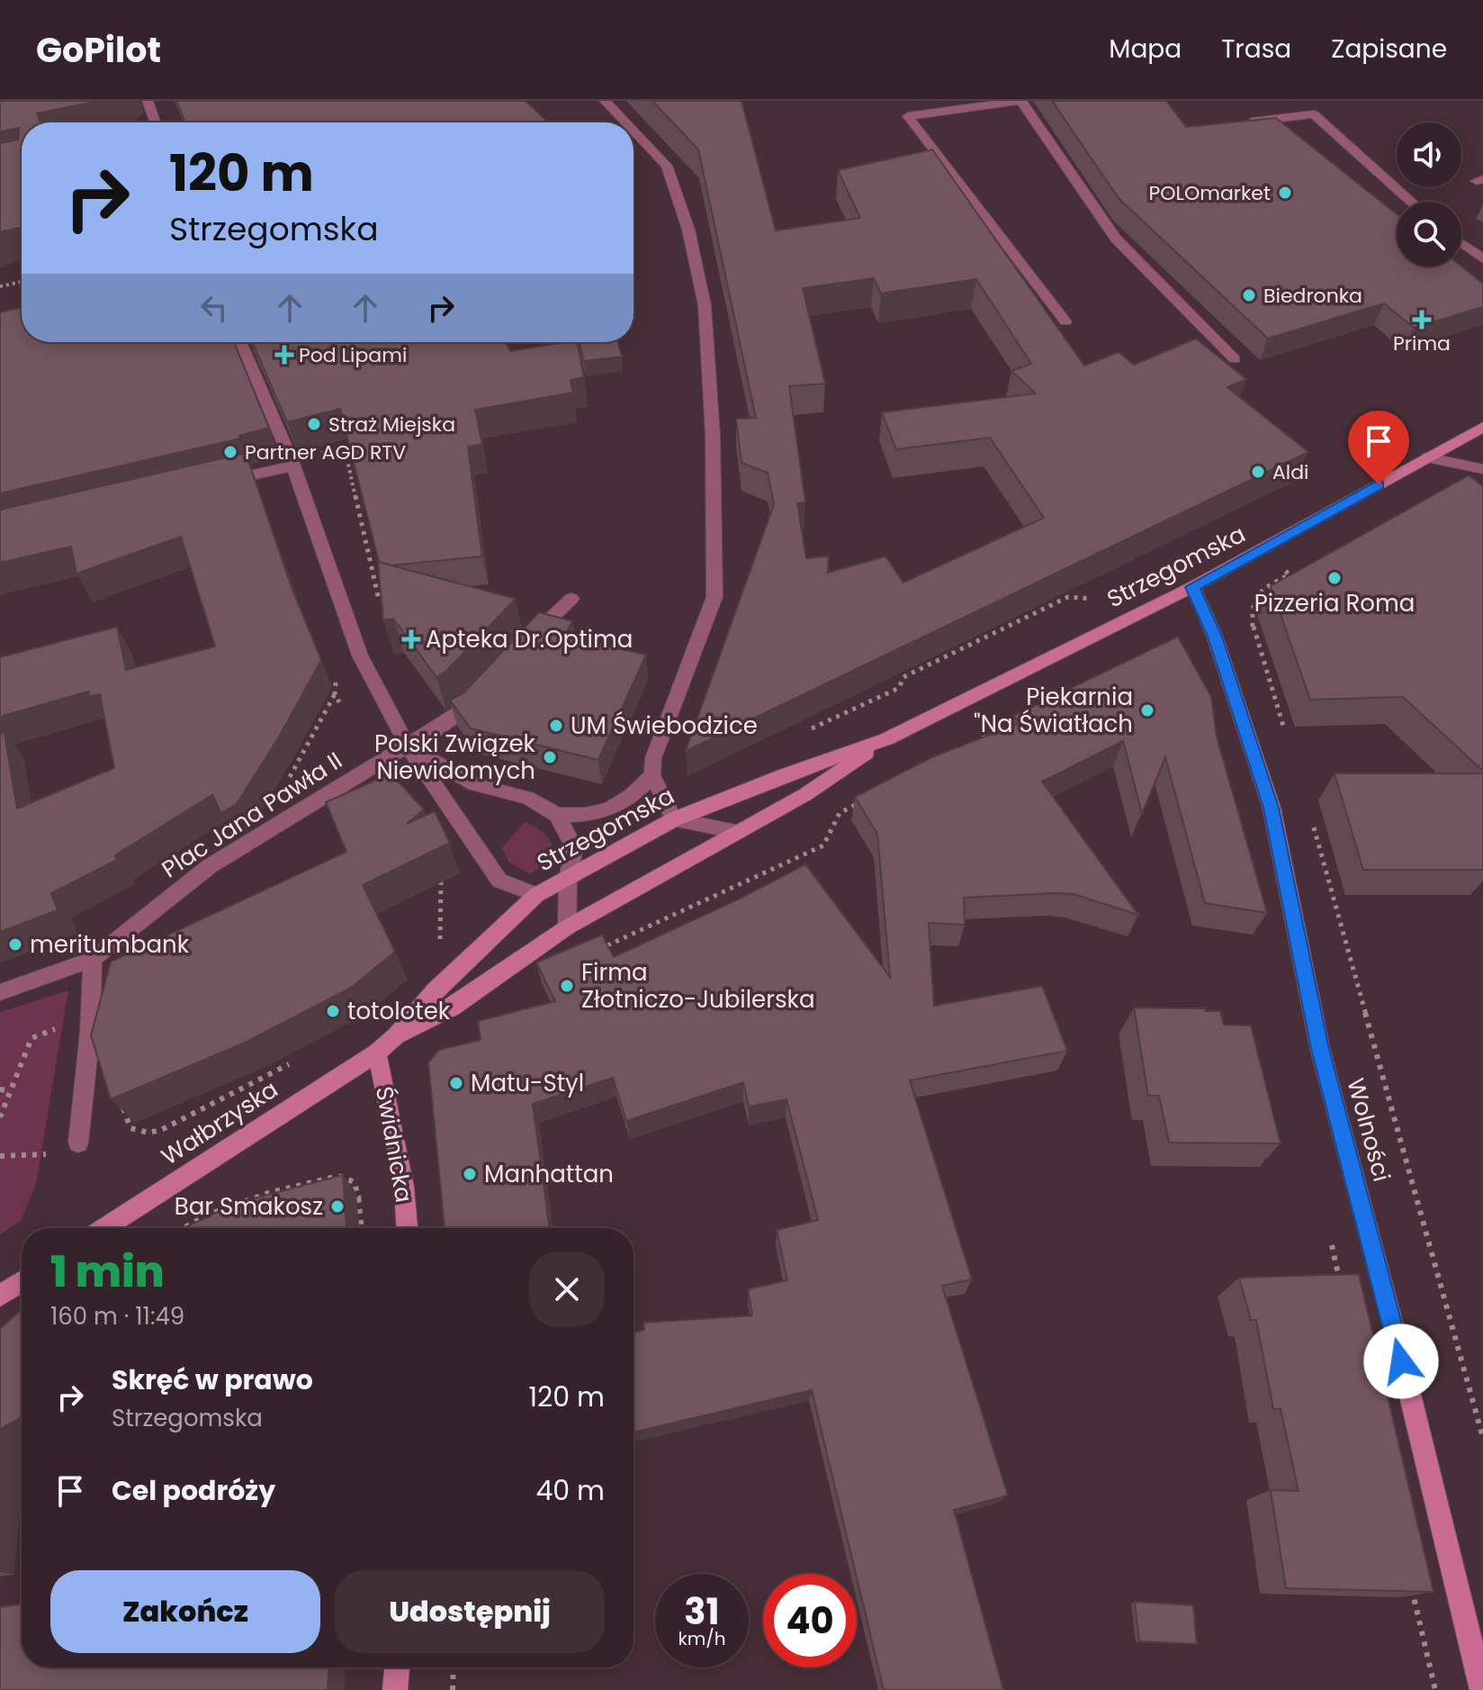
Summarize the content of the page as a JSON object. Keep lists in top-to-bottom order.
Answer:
{
  "streets": {
    "main road": [
      "Strzegomska",
      "Wałbrzyska",
      "Wolności",
      "Świdnicka"
    ],
    "street": ["Plac Jana Pawła II"]
  },
  "crossings": [
    ["Strzegomska", "Wałbrzyska"],
    ["Strzegomska", "Wolności"],
    ["Strzegomska", "Świdnicka"],
    ["Wałbrzyska", "Świdnicka"]
  ],
  "places": {
    "other": [
      "POLOmarket",
      "Biedronka",
      "Straż Miejska",
      "Partner AGD RTV",
      "Aldi",
      "Pizzeria Roma",
      "Piekarnia \"Na Światłach",
      "UM Świebodzice",
      "Polski Związek Niewidomych",
      "meritumbank",
      "Firma Złotniczo-Jubilerska",
      "totolotek",
      "Matu-Styl",
      "Manhattan",
      "Bar Smakosz"
    ],
    "health": ["Prima", "Pod Lipami", "Apteka Dr.Optima"]
  },
  "page": {
    "header": "GoPilot",
    "nav": ["Mapa", "Trasa", "Zapisane"],
    "turn": ["120 m", "Strzegomska"],
    "heading": ["1 min", "160 m · 11:49"],
    "list": [
      {
        "name": "Skręć w prawo",
        "note": "Strzegomska",
        "value": "120 m"
      },
      {
        "name": "Cel podróży",
        "value": "40 m"
      }
    ],
    "buttons": ["Zakończ", "Udostępnij"],
    "speed": "31 km/h",
    "limit": "40"
  }
}
